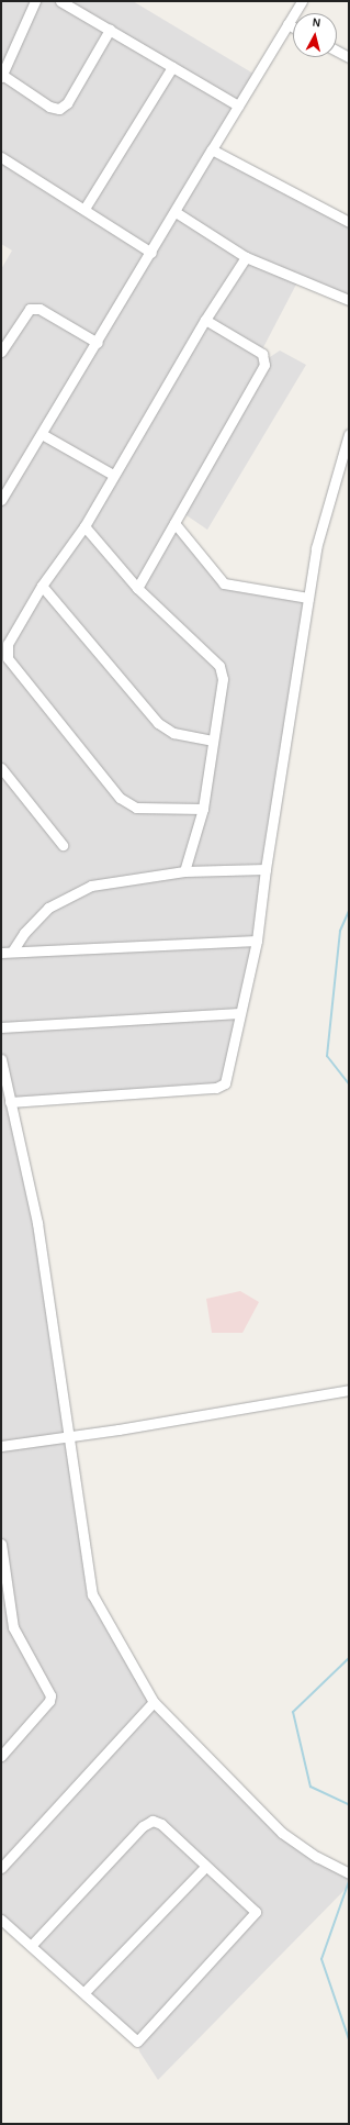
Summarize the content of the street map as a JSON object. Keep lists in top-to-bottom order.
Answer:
{
  "north": "top"
}
